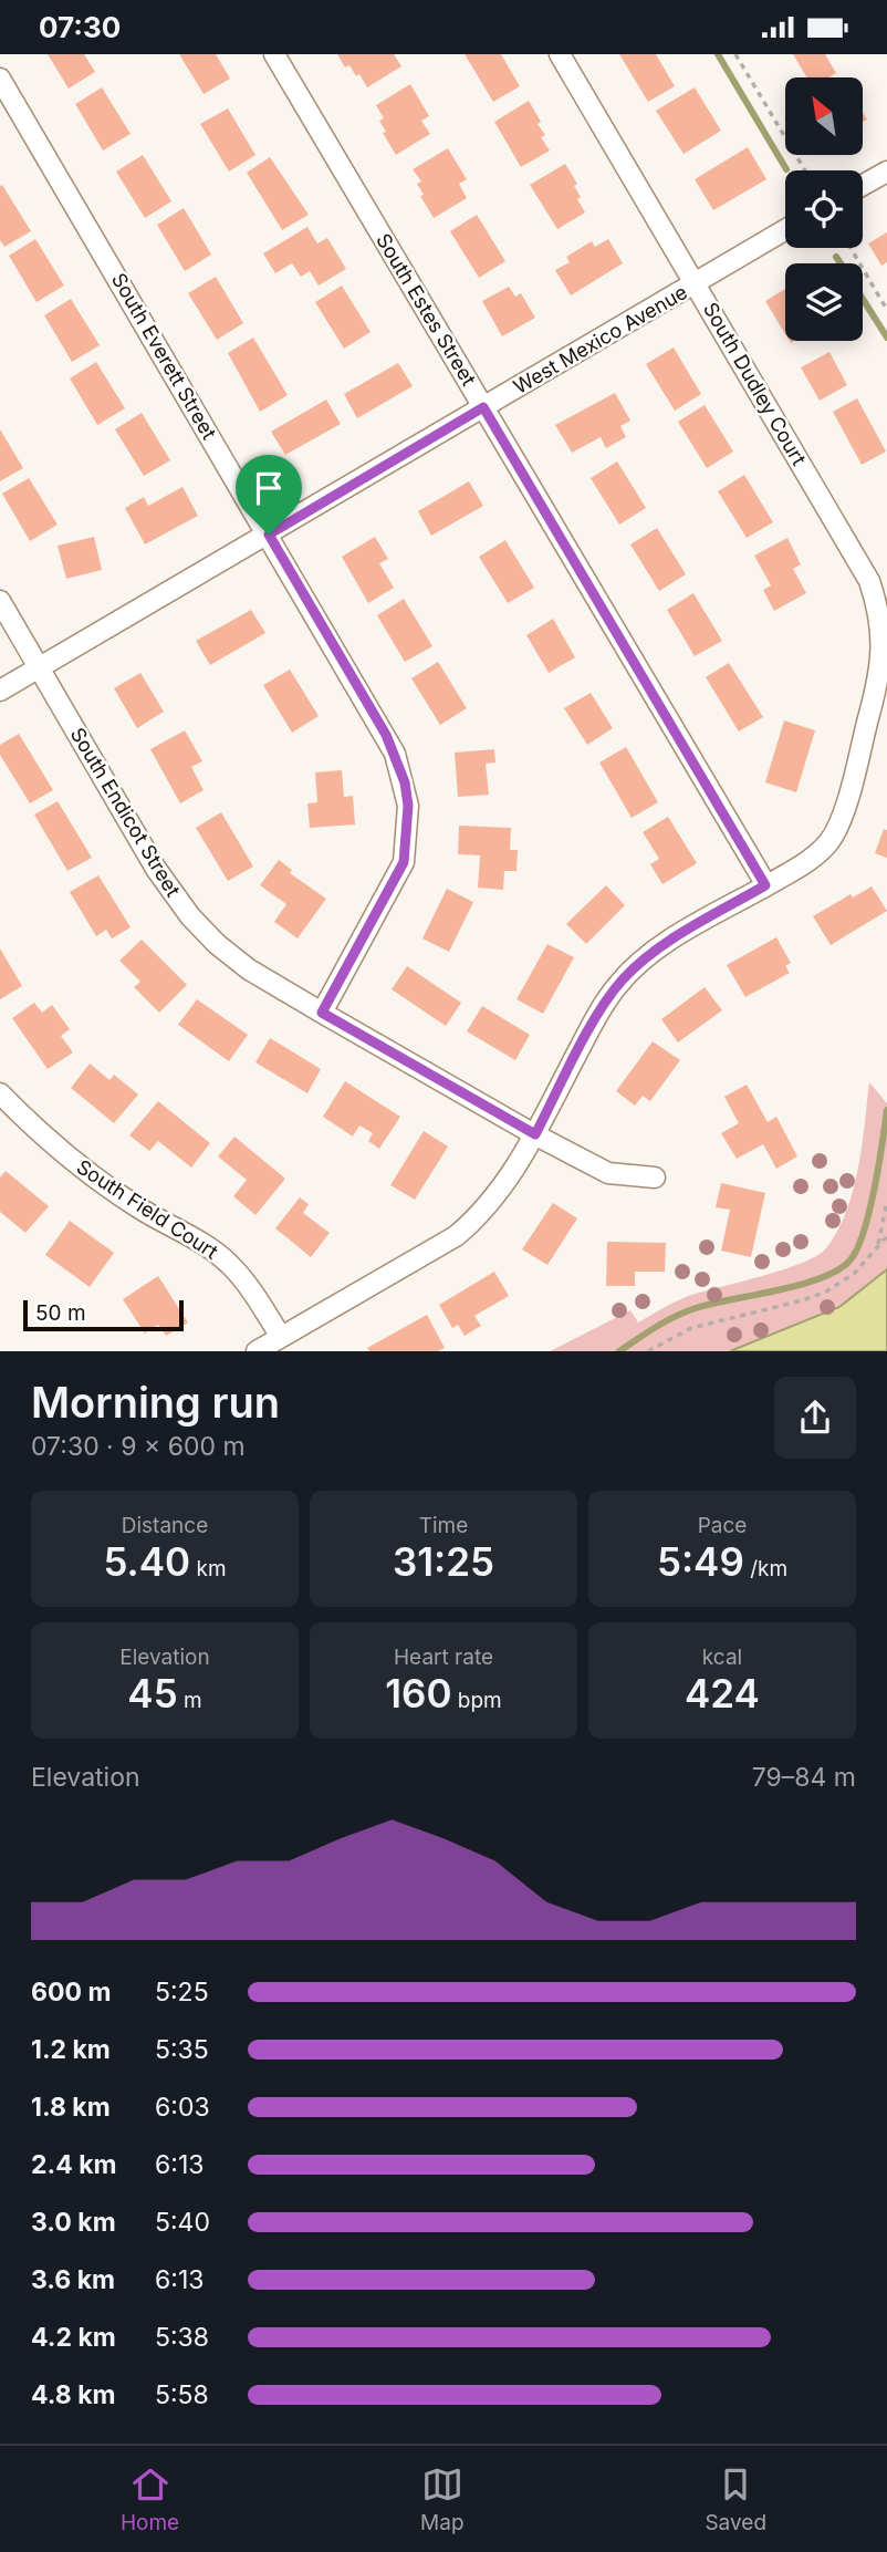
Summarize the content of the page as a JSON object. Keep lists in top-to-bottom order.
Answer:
{
  "streets": {
    "street": [
      "South Estes Street",
      "West Mexico Avenue",
      "South Everett Street",
      "South Dudley Court",
      "South Endicot Street",
      "South Field Court"
    ]
  },
  "crossings": [
    ["South Estes Street", "West Mexico Avenue"],
    ["South Estes Street", "South Dudley Court"],
    ["West Mexico Avenue", "South Everett Street"],
    ["West Mexico Avenue", "South Dudley Court"],
    ["West Mexico Avenue", "South Endicot Street"],
    ["South Everett Street", "South Endicot Street"],
    ["South Dudley Court", "South Endicot Street"],
    ["South Dudley Court", "South Field Court"]
  ],
  "scale_bar": "50 m",
  "north": "top left",
  "page": {
    "status": "07:30",
    "scale": "50 m",
    "heading": ["Morning run", "07:30 · 9 × 600 m"],
    "stats": [
      ["Distance", "5.40 km"],
      ["Time", "31:25"],
      ["Pace", "5:49 /km"],
      ["Elevation", "45 m"],
      ["Heart rate", "160 bpm"],
      ["kcal", "424"]
    ],
    "chart": ["Elevation", "79–84 m"],
    "list": [
      {
        "name": "600 m",
        "note": "5:25"
      },
      {
        "name": "1.2 km",
        "note": "5:35"
      },
      {
        "name": "1.8 km",
        "note": "6:03"
      },
      {
        "name": "2.4 km",
        "note": "6:13"
      },
      {
        "name": "3.0 km",
        "note": "5:40"
      },
      {
        "name": "3.6 km",
        "note": "6:13"
      },
      {
        "name": "4.2 km",
        "note": "5:38"
      },
      {
        "name": "4.8 km",
        "note": "5:58"
      }
    ],
    "tabs": ["Home", "Map", "Saved"]
  }
}
